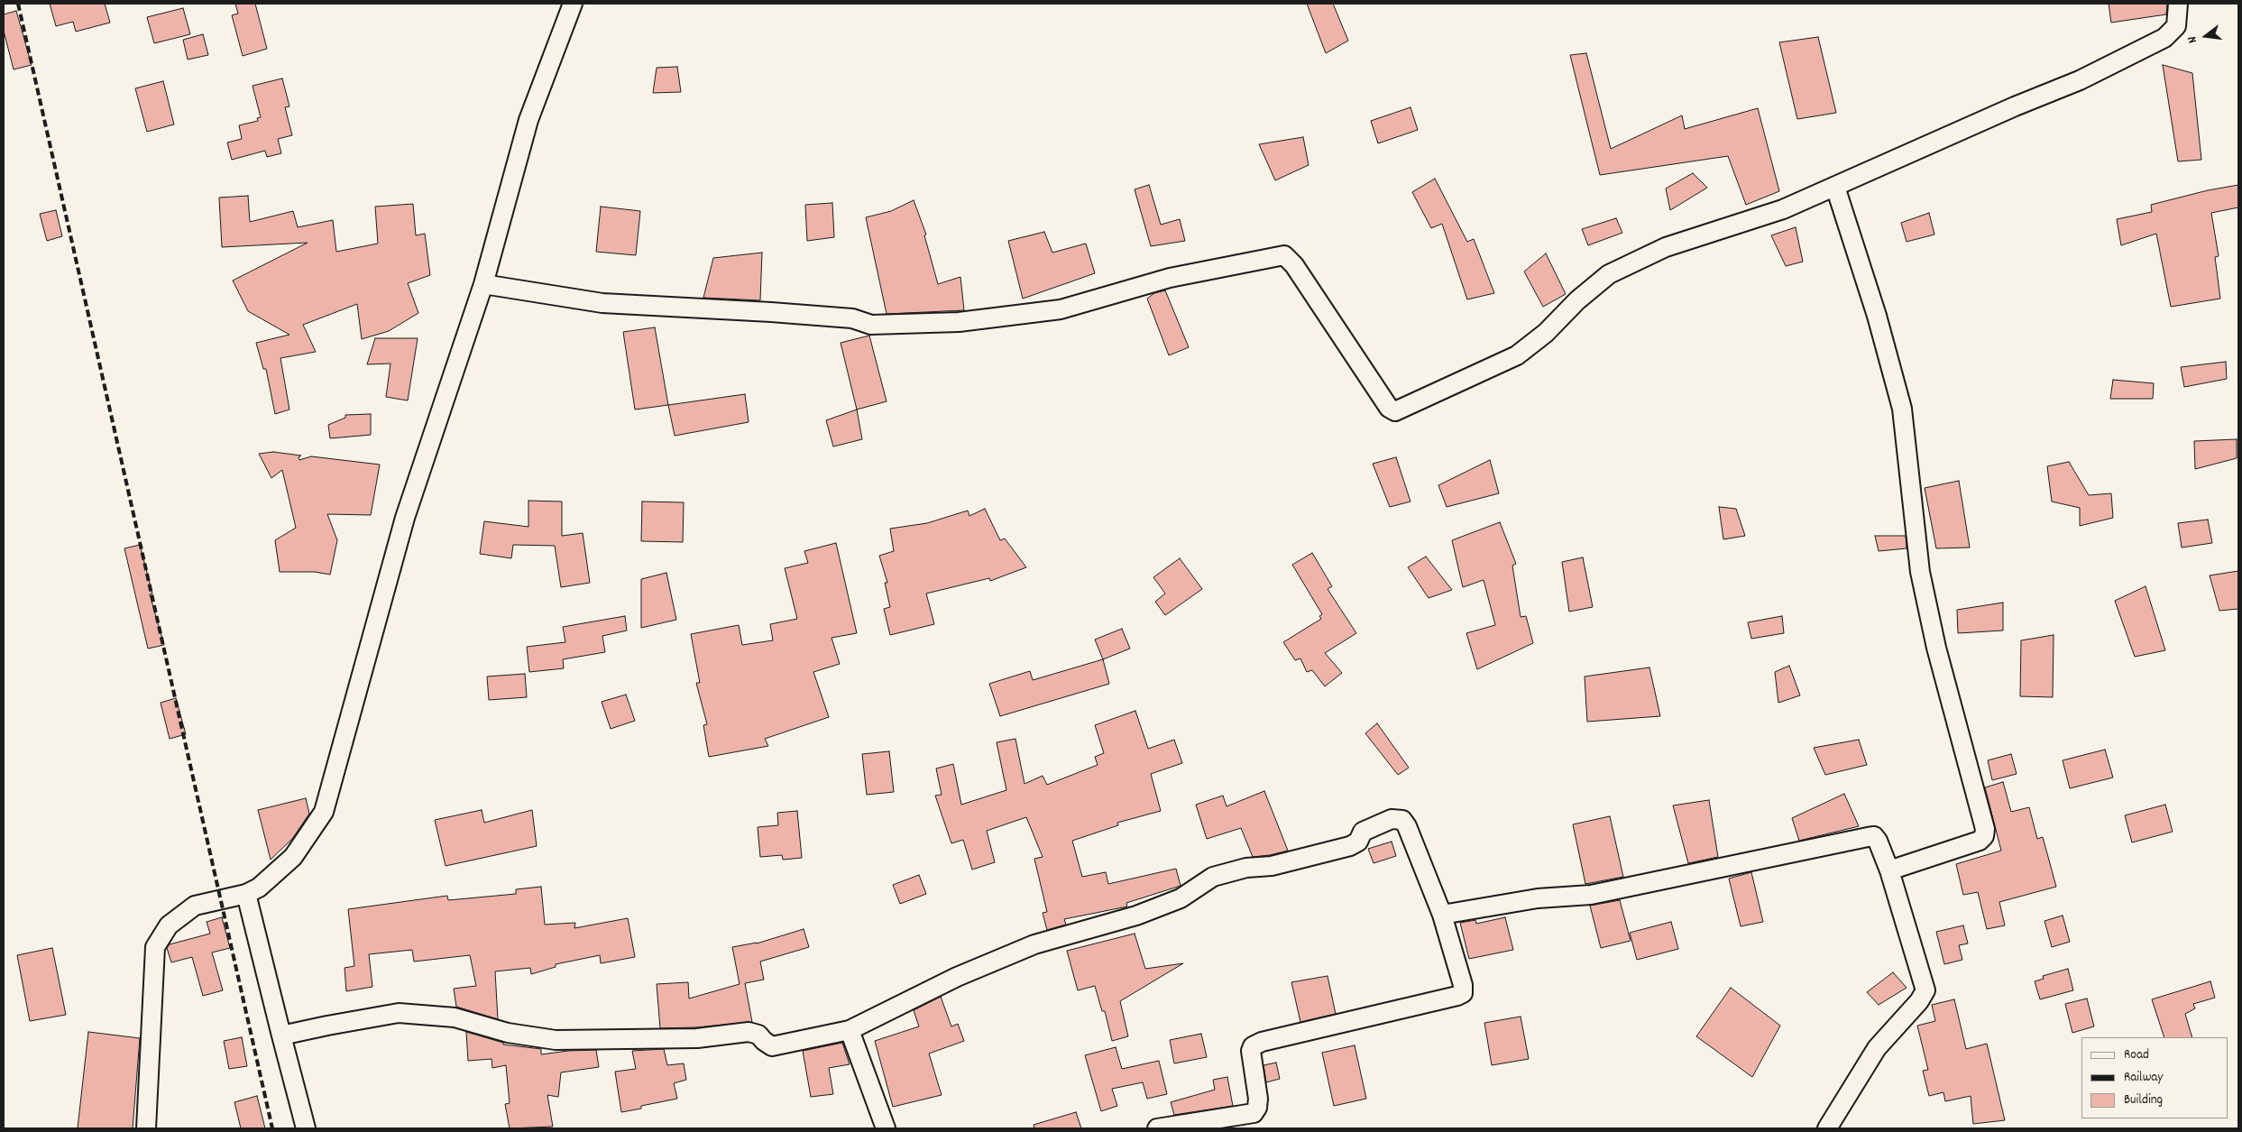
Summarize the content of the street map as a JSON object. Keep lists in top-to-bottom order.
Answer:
{
  "legend": ["Road", "Railway", "Building"],
  "north": "left"
}
